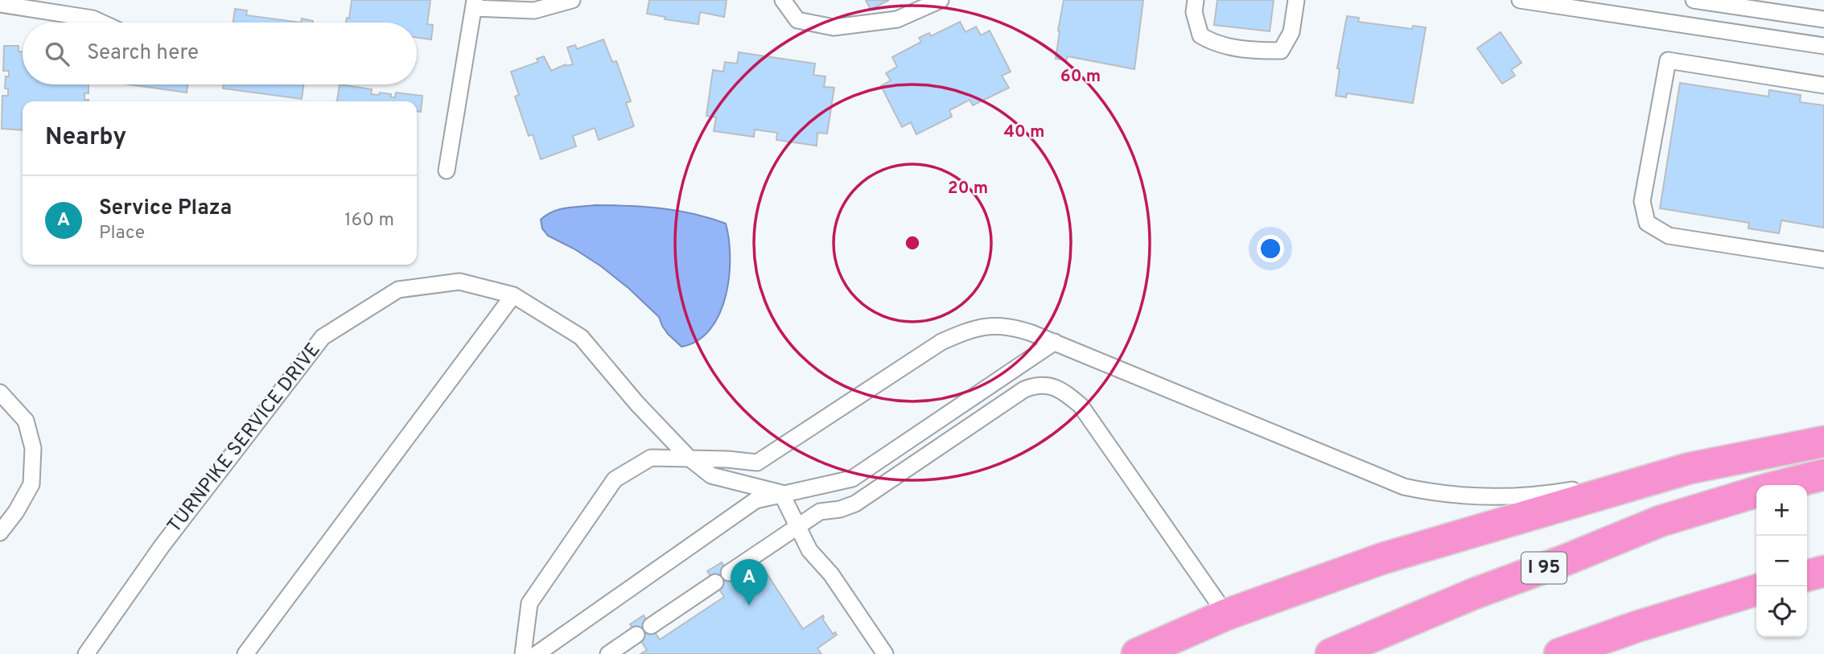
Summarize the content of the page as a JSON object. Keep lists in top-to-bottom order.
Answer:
{
  "streets": {
    "highway": ["I 95"],
    "lane": ["TURNPIKE SERVICE DRIVE"]
  },
  "page": {
    "search": "Search here",
    "heading": "Nearby",
    "list": [
      {
        "mark": "A",
        "name": "Service Plaza",
        "note": "Place",
        "value": "160 m"
      }
    ],
    "map_buttons": ["+", "−"],
    "pins": "A"
  },
  "rings": ["60 m", "40 m", "20 m"]
}
